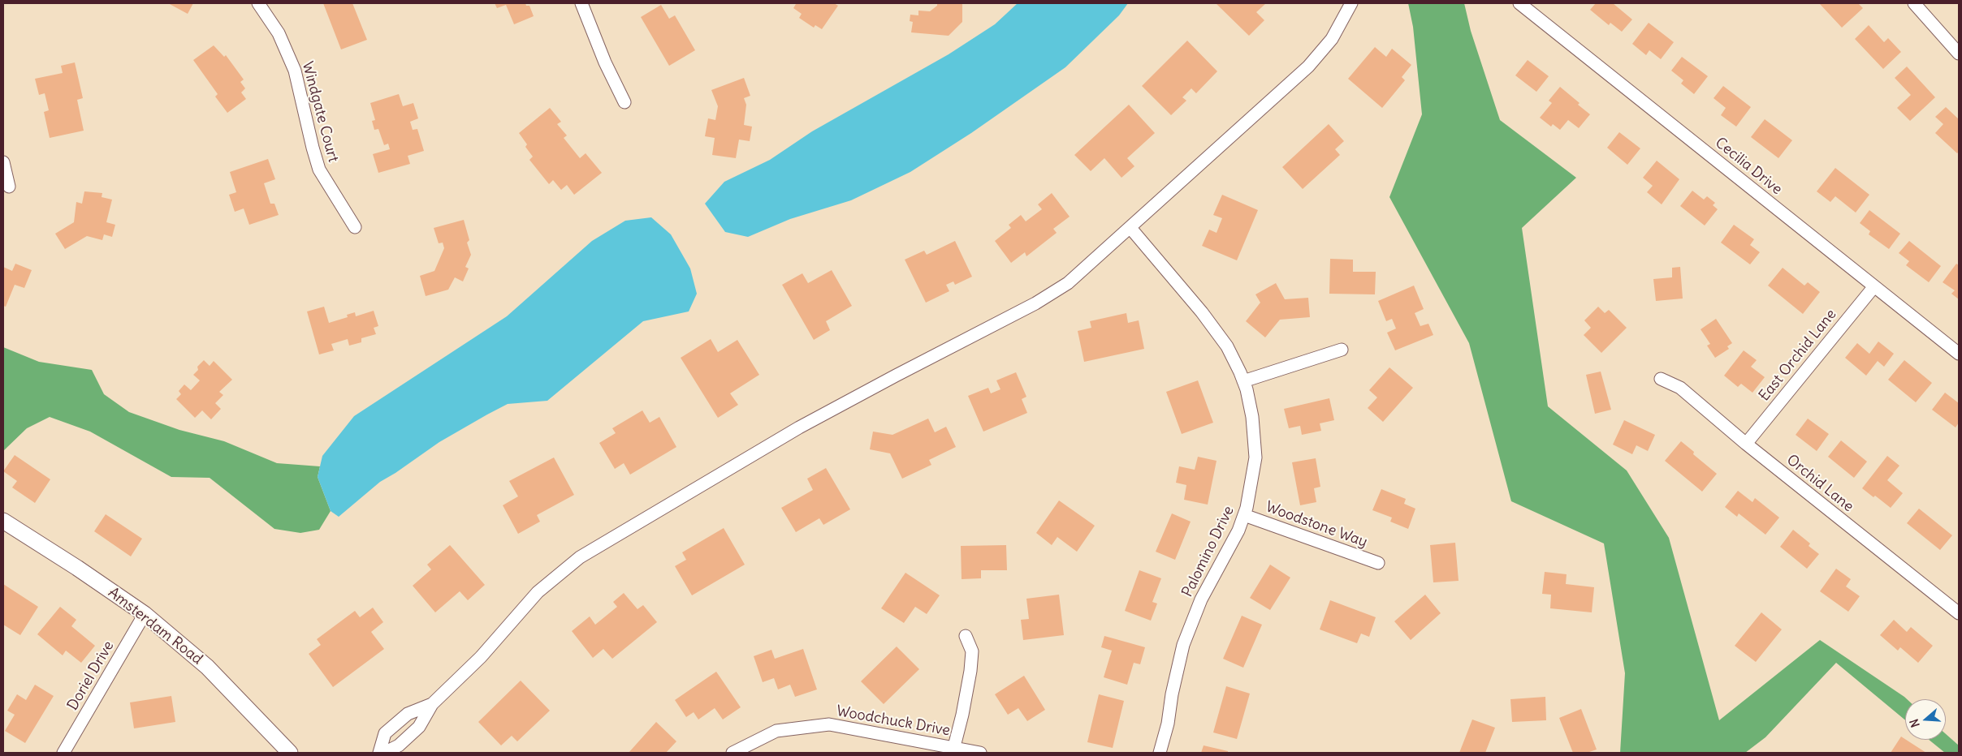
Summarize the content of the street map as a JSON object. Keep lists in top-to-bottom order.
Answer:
{
  "streets": {
    "street": [
      "Windgate Court",
      "Cecilia Drive",
      "East Orchid Lane",
      "Orchid Lane",
      "Woodstone Way",
      "Palomino Drive",
      "Amsterdam Road",
      "Doriel Drive",
      "Woodchuck Drive"
    ]
  },
  "crossings": [
    ["Cecilia Drive", "East Orchid Lane"],
    ["East Orchid Lane", "Orchid Lane"],
    ["Woodstone Way", "Palomino Drive"],
    ["Amsterdam Road", "Doriel Drive"]
  ],
  "north": "left"
}
